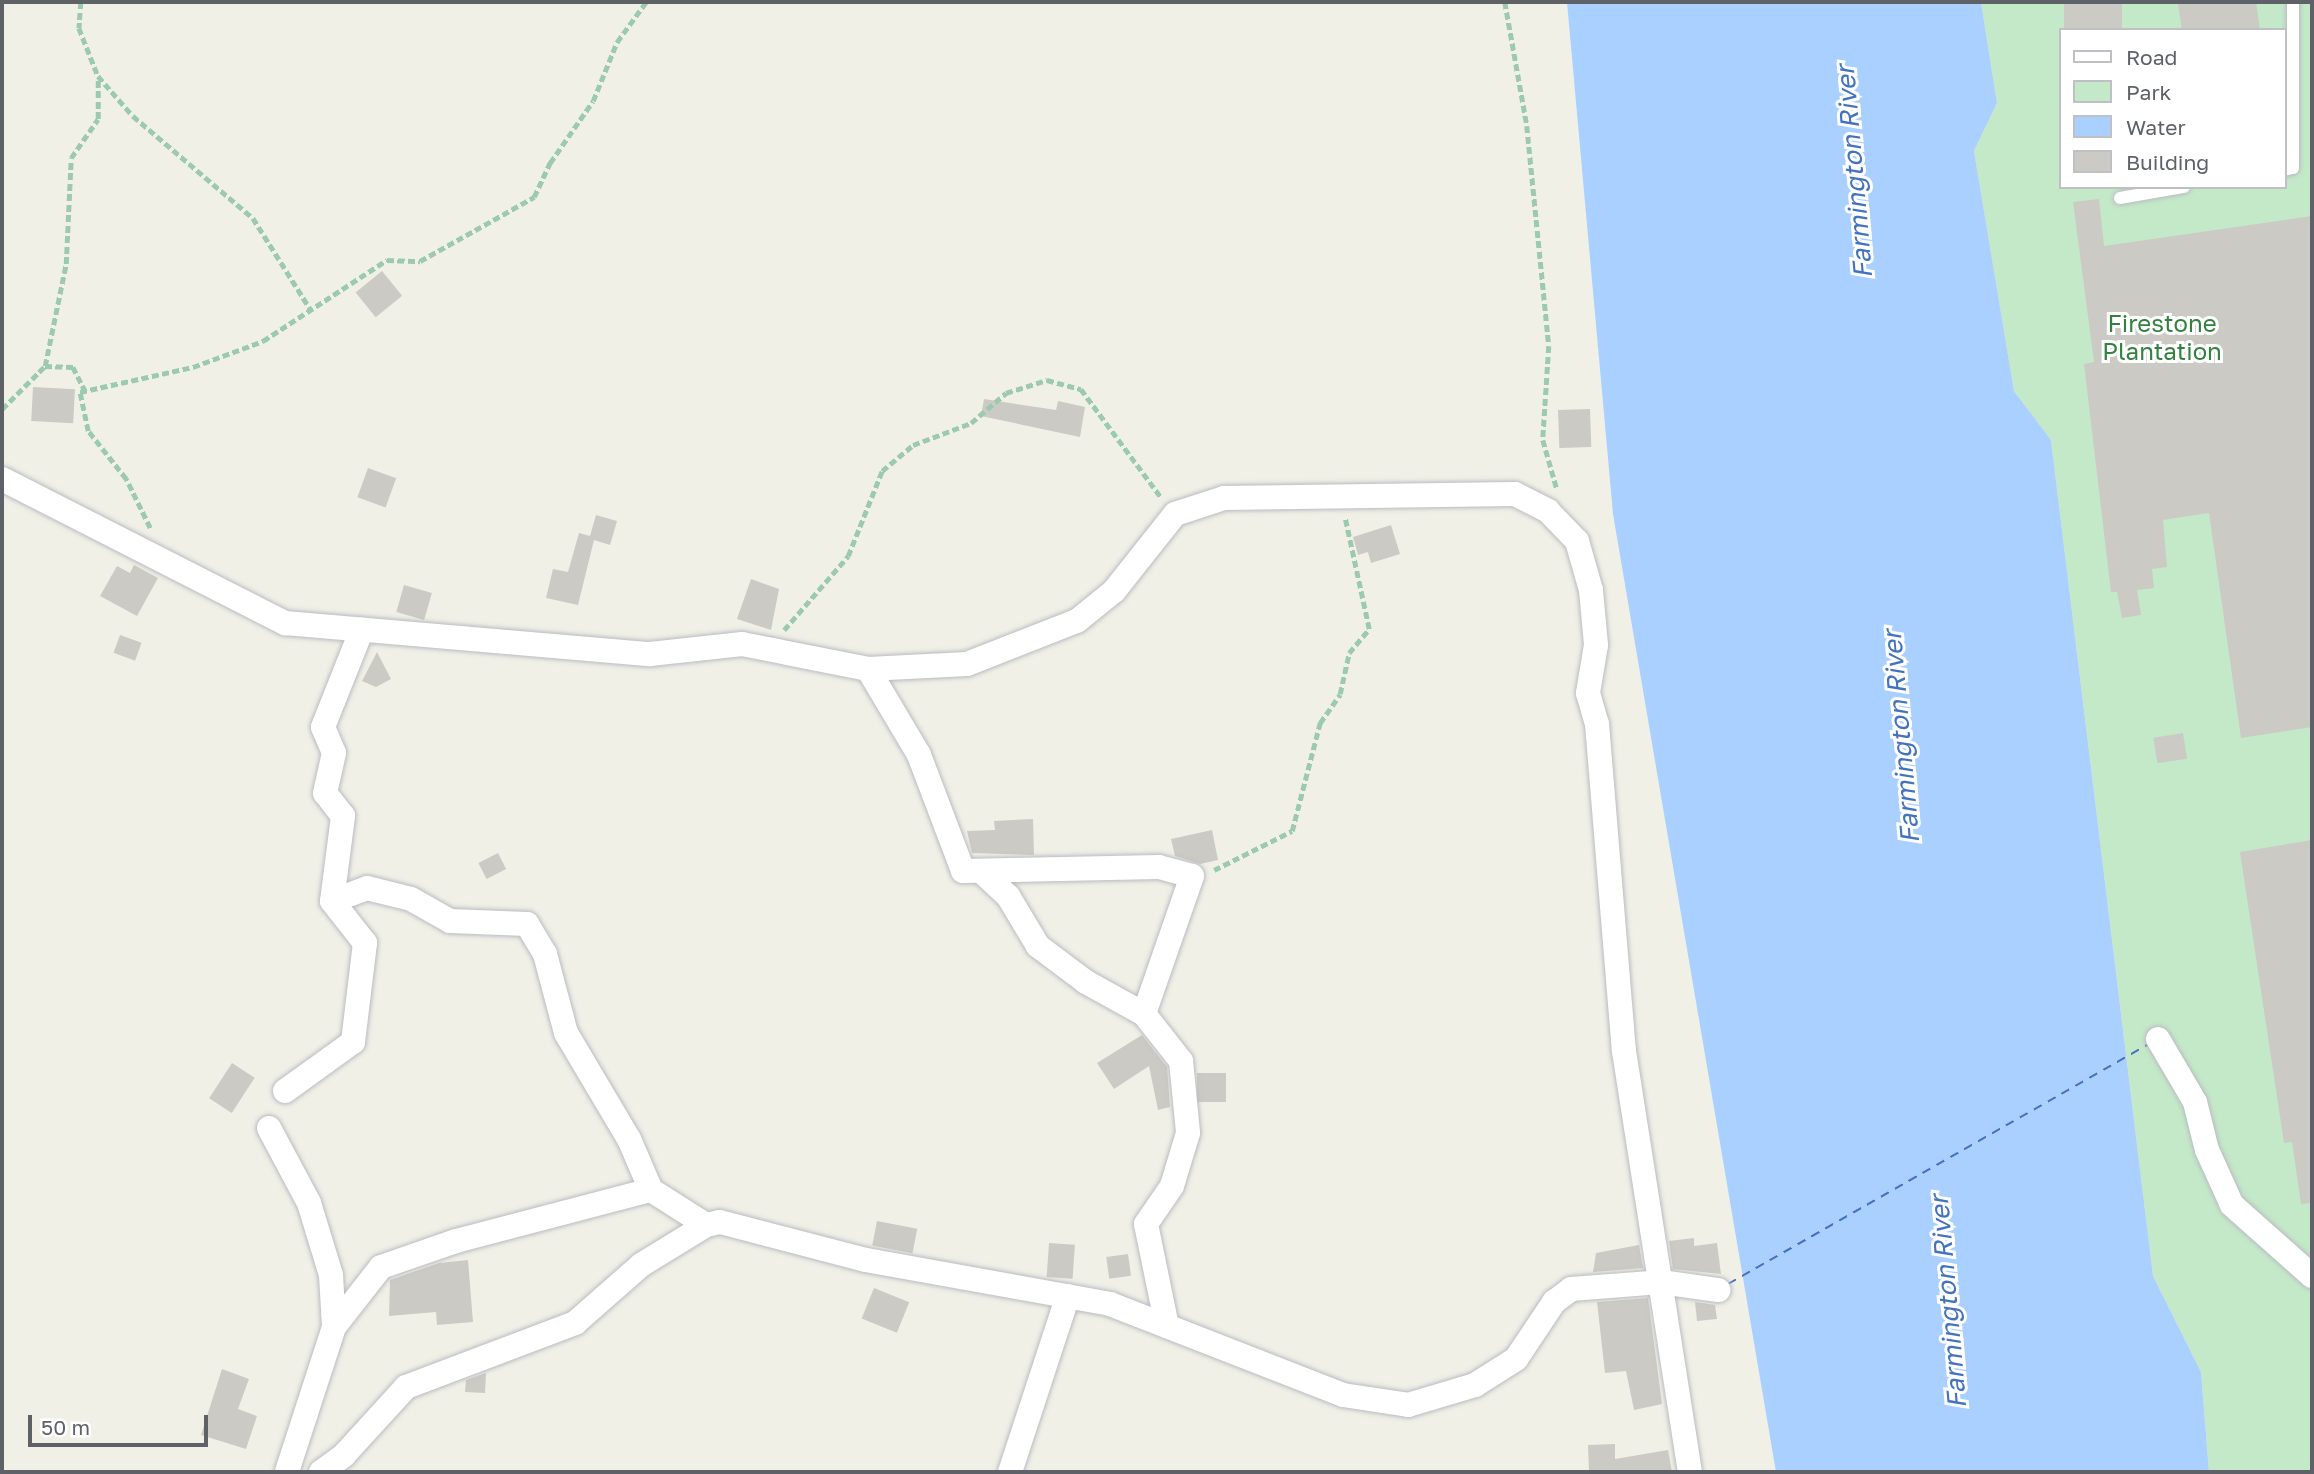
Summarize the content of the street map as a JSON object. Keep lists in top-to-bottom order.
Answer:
{
  "water": ["Farmington River"],
  "parks": ["Firestone Plantation"],
  "legend": [
    "Road",
    "Park",
    "Water",
    "Building"
  ],
  "scale_bar": "50 m"
}
